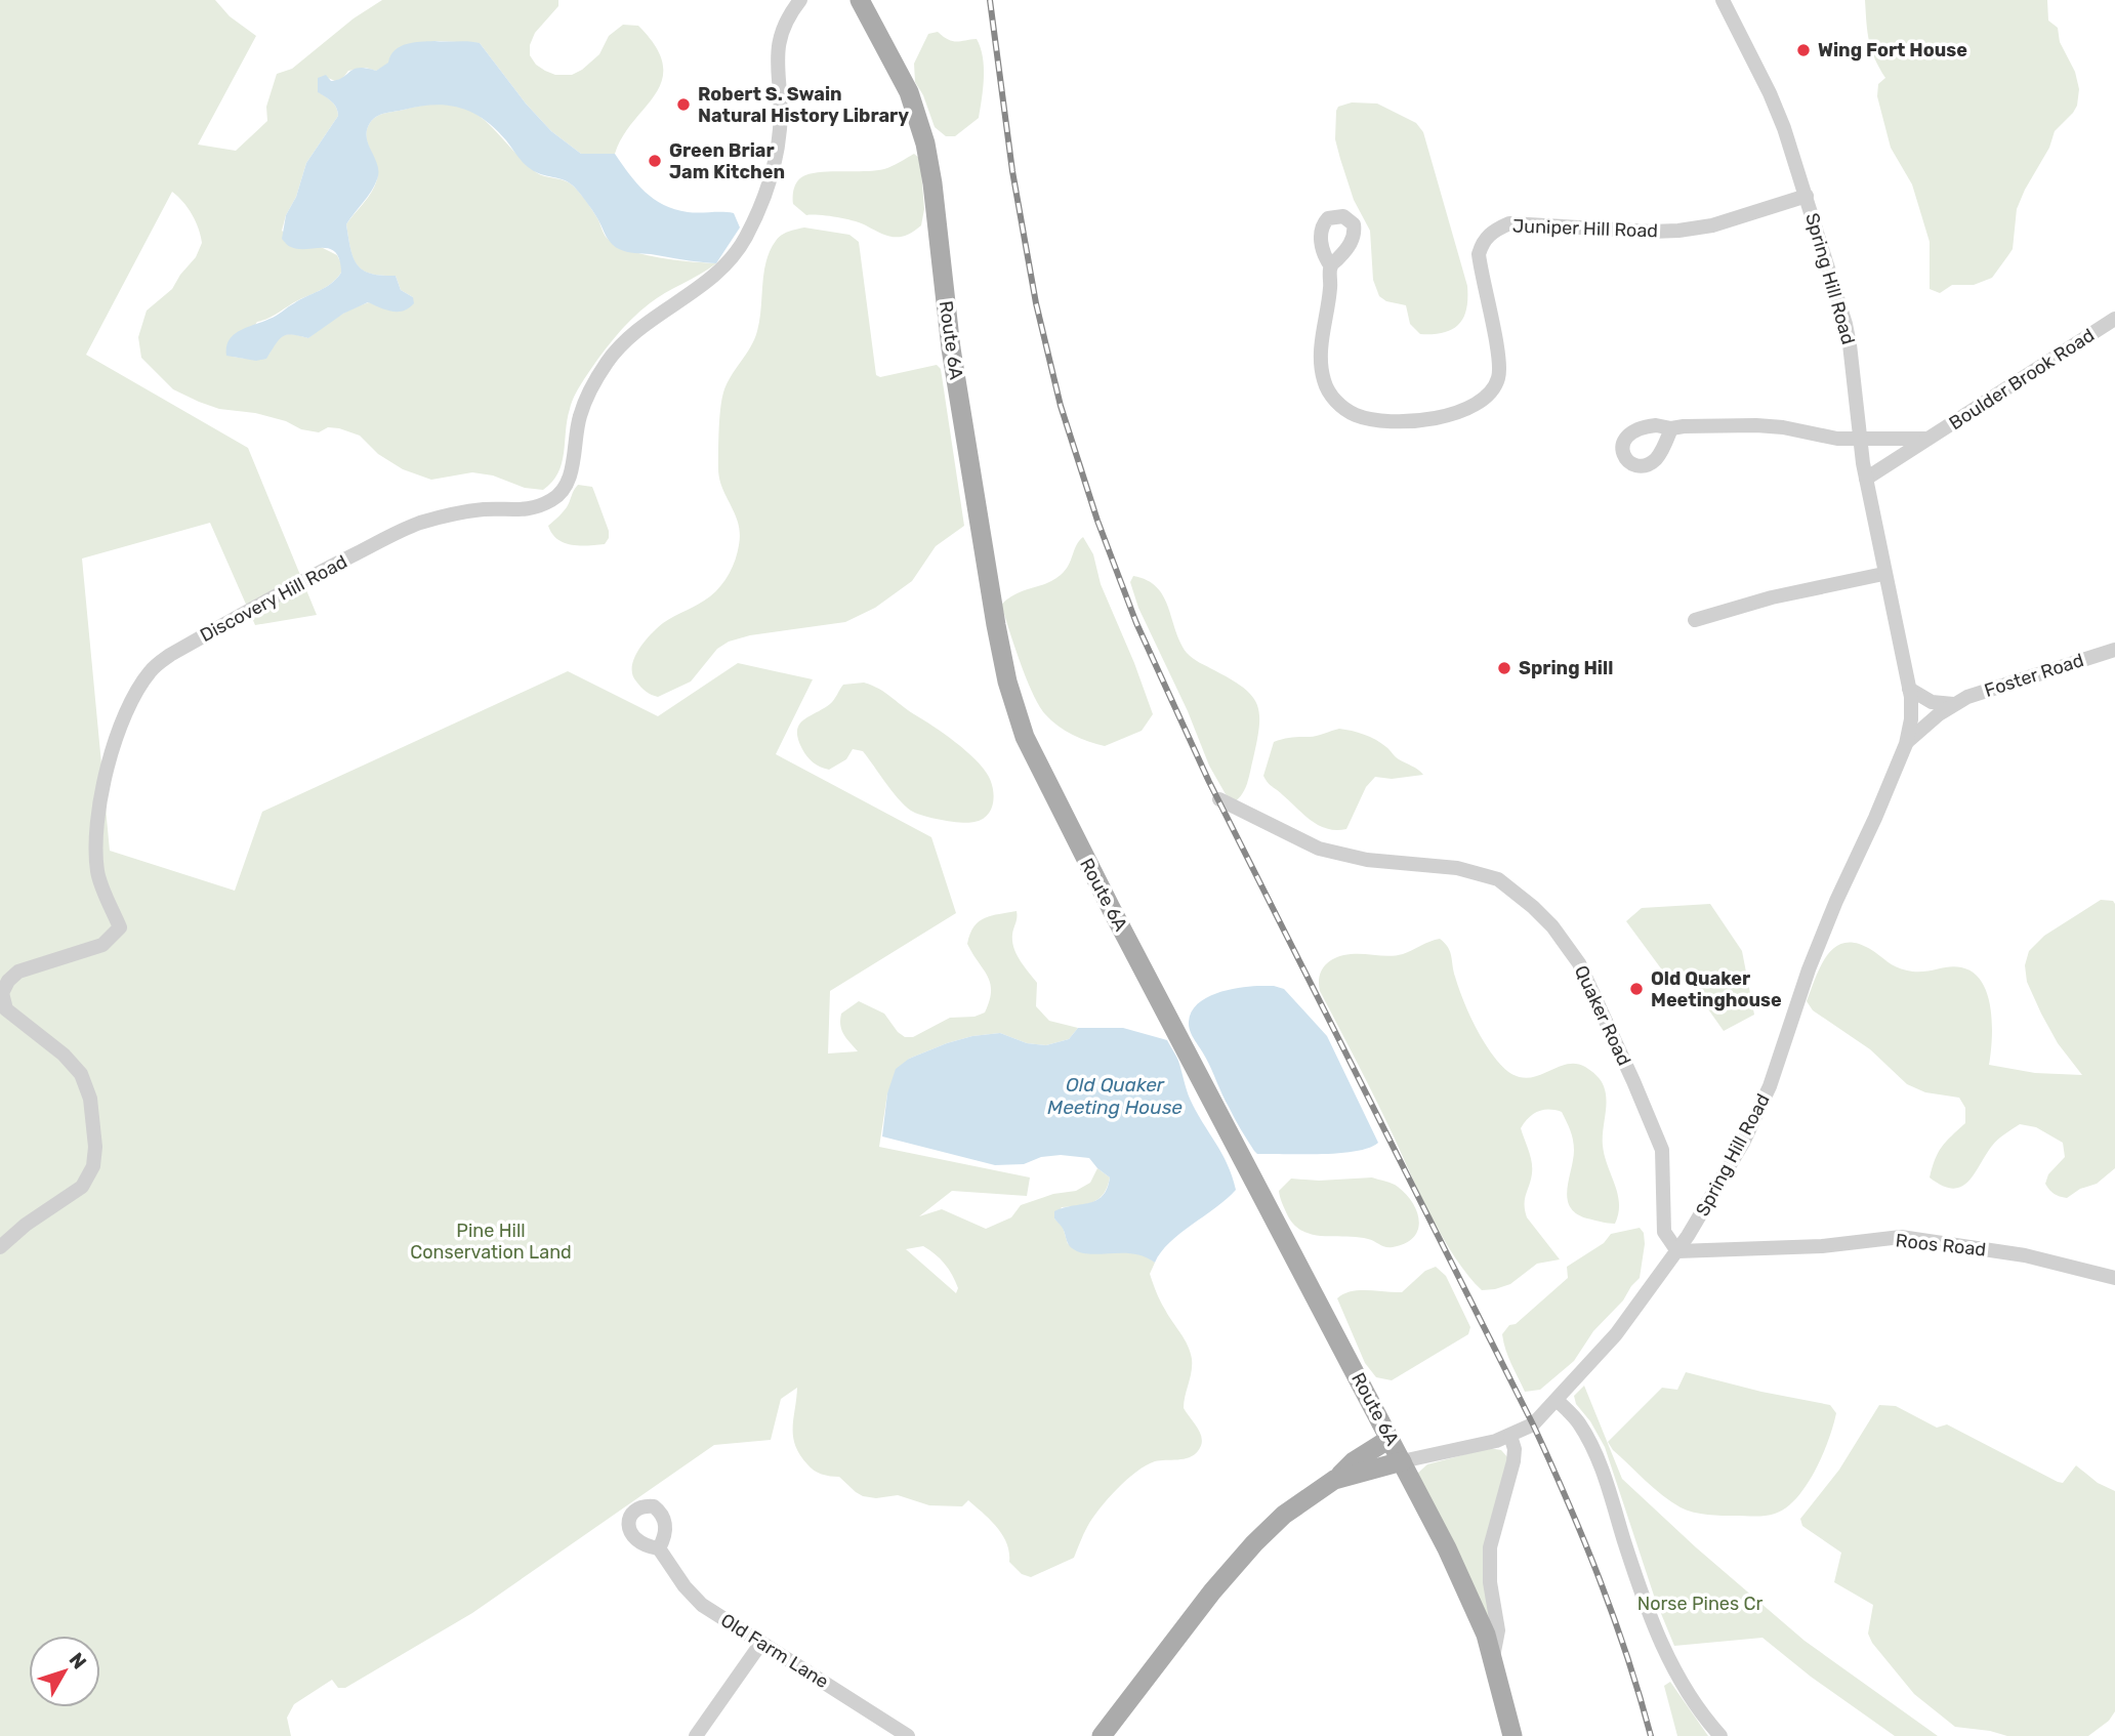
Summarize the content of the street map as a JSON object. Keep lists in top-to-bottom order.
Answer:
{
  "streets": {
    "main road": ["Route 6A"],
    "street": [
      "Juniper Hill Road",
      "Spring Hill Road",
      "Boulder Brook Road",
      "Discovery Hill Road",
      "Foster Road",
      "Quaker Road",
      "Roos Road",
      "Old Farm Lane"
    ]
  },
  "crossings": [
    ["Juniper Hill Road", "Spring Hill Road"],
    ["Spring Hill Road", "Route 6A"],
    ["Spring Hill Road", "Boulder Brook Road"],
    ["Spring Hill Road", "Foster Road"],
    ["Spring Hill Road", "Quaker Road"],
    ["Spring Hill Road", "Roos Road"],
    ["Quaker Road", "Roos Road"]
  ],
  "water": ["Old Quaker Meeting House"],
  "parks": ["Pine Hill Conservation Land", "Norse Pines Cr"],
  "places": [
    "Wing Fort House",
    "Robert S. Swain Natural History Library",
    "Green Briar Jam Kitchen",
    "Spring Hill",
    "Old Quaker Meetinghouse"
  ],
  "north": "top right"
}
